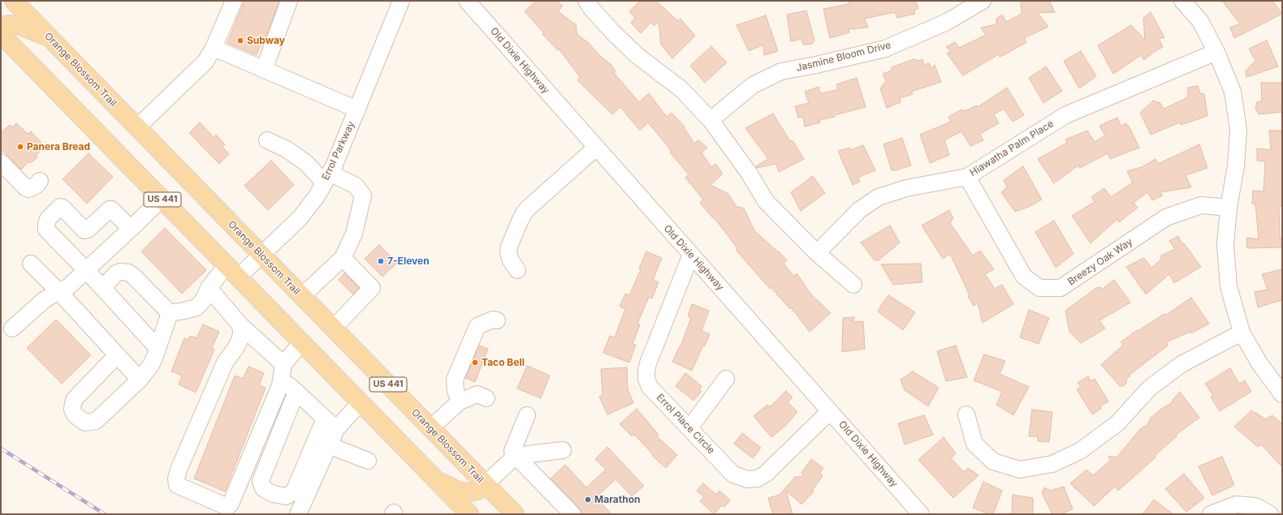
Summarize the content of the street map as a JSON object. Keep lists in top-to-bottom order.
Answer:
{
  "streets": {
    "main road": ["Orange Blossom Trail", "US 441"],
    "street": [
      "Jasmine Bloom Drive",
      "Old Dixie Highway",
      "Hiawatha Palm Place",
      "Errol Parkway",
      "Breezy Oak Way",
      "Errol Place Circle"
    ]
  },
  "crossings": [
    ["Old Dixie Highway", "Errol Place Circle"],
    ["Orange Blossom Trail", "Errol Parkway"],
    ["Hiawatha Palm Place", "Breezy Oak Way"],
    ["Errol Parkway", "US 441"]
  ],
  "places": [
    "Subway",
    "Panera Bread",
    "7-Eleven",
    "Taco Bell",
    "Marathon"
  ]
}
